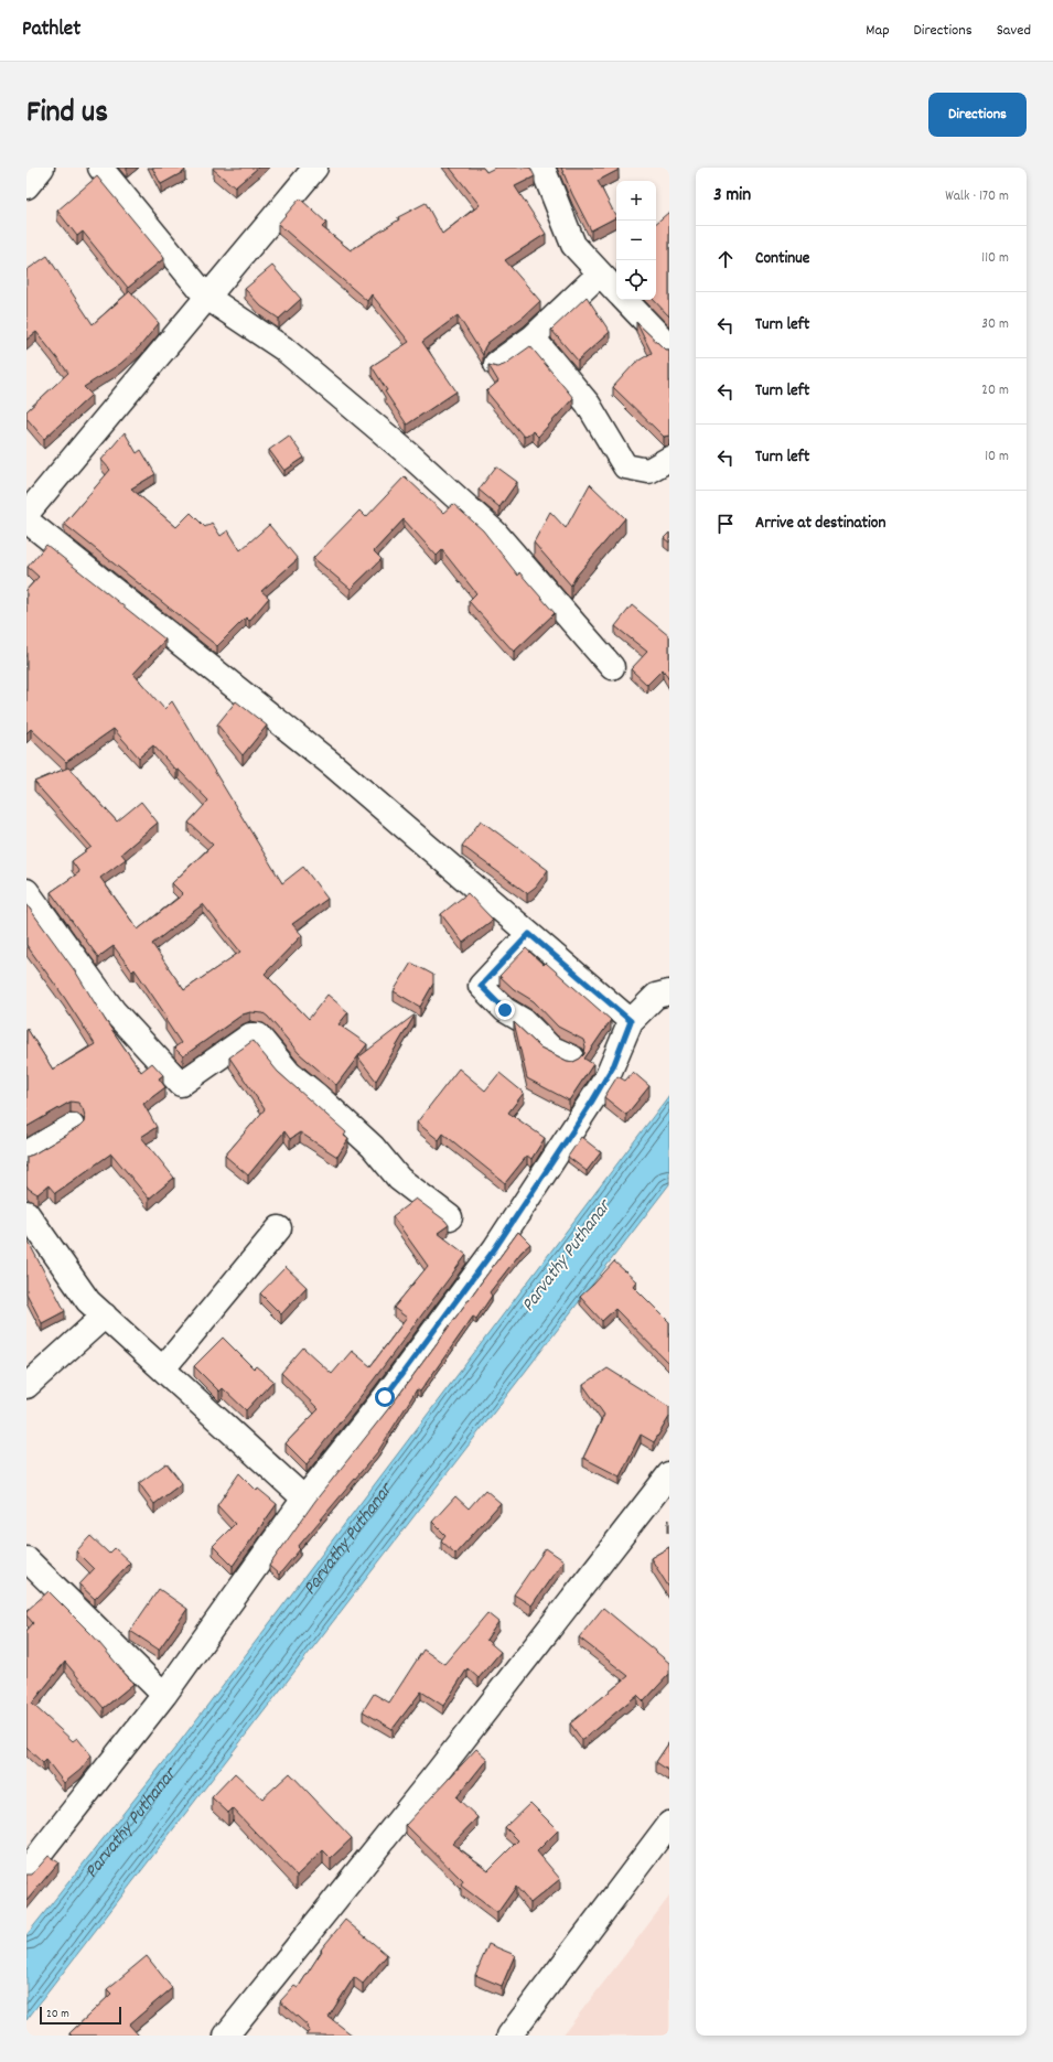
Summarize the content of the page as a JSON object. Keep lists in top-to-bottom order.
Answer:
{
  "water": ["Parvathy Puthanar"],
  "scale_bar": "20 m",
  "page": {
    "header": "Pathlet",
    "nav": ["Map", "Directions", "Saved"],
    "title": "Find us",
    "buttons": "Directions",
    "heading": ["3 min", "Walk · 170 m"],
    "map_buttons": ["+", "−"],
    "list": [
      ["Continue", "110 m"],
      ["Turn left", "30 m"],
      ["Turn left", "20 m"],
      ["Turn left", "10 m"],
      "Arrive at destination"
    ],
    "scale": "20 m"
  }
}
